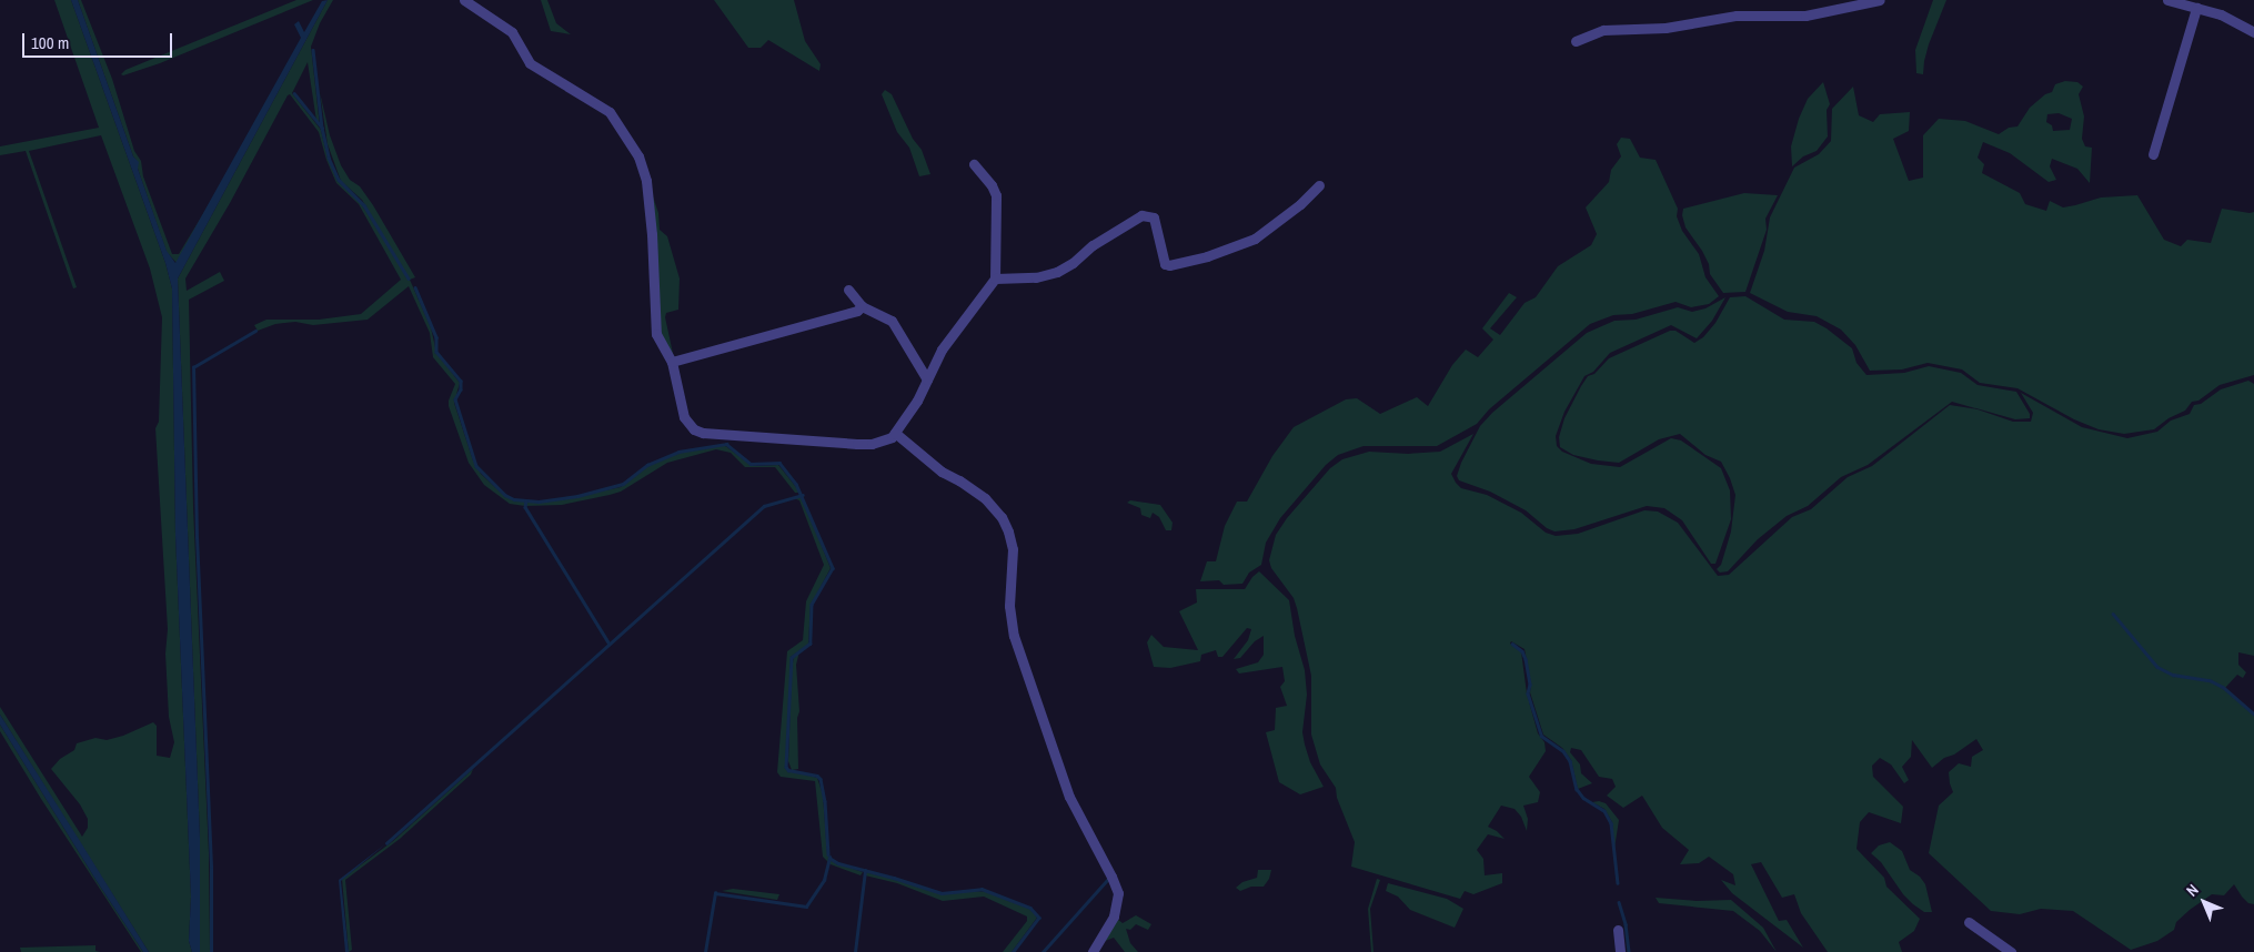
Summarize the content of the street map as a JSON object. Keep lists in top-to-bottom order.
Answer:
{
  "scale_bar": "100 m",
  "north": "top left"
}
